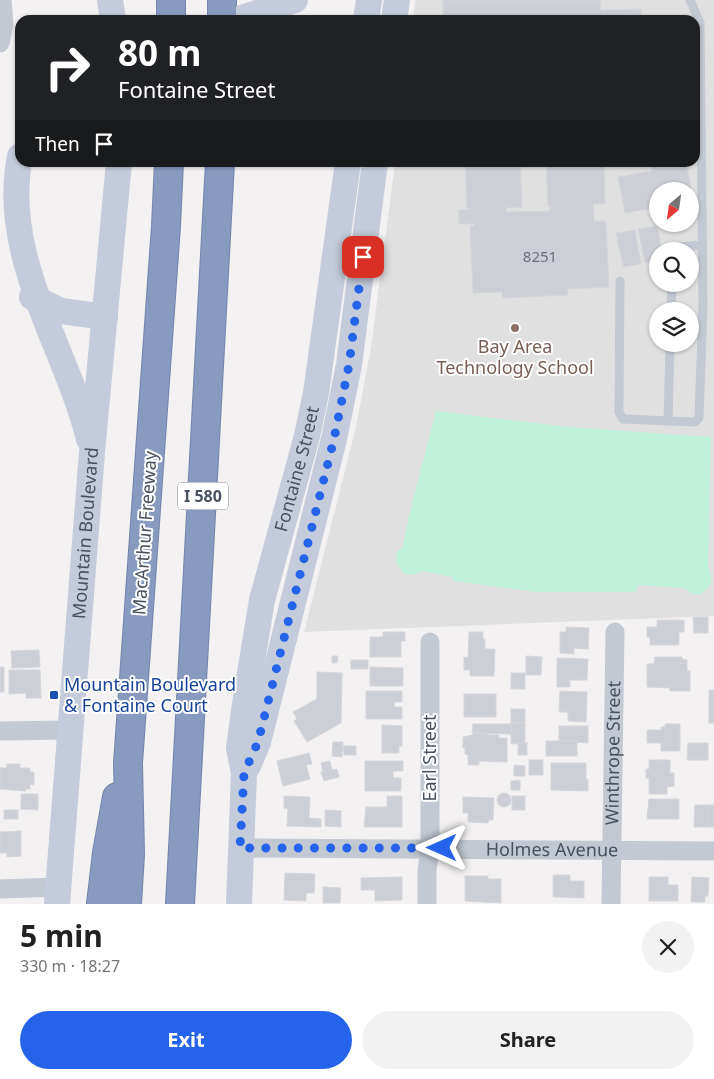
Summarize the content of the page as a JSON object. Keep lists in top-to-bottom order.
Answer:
{
  "streets": {
    "highway": ["I 580", "MacArthur Freeway"],
    "street": [
      "Fontaine Street",
      "Mountain Boulevard",
      "Winthrope Street",
      "Earl Street",
      "Holmes Avenue"
    ]
  },
  "crossings": [
    ["Fontaine Street", "Holmes Avenue"],
    ["Winthrope Street", "Holmes Avenue"],
    ["Earl Street", "Holmes Avenue"]
  ],
  "places": {
    "other": ["Bay Area Technology School"],
    "transit": ["Mountain Boulevard & Fontaine Court"]
  },
  "house_numbers": ["8251"],
  "north": "bottom left",
  "page": {
    "turn": ["80 m", "Fontaine Street"],
    "then": "Then",
    "heading": ["5 min", "330 m · 18:27"],
    "buttons": ["Exit", "Share"]
  }
}
